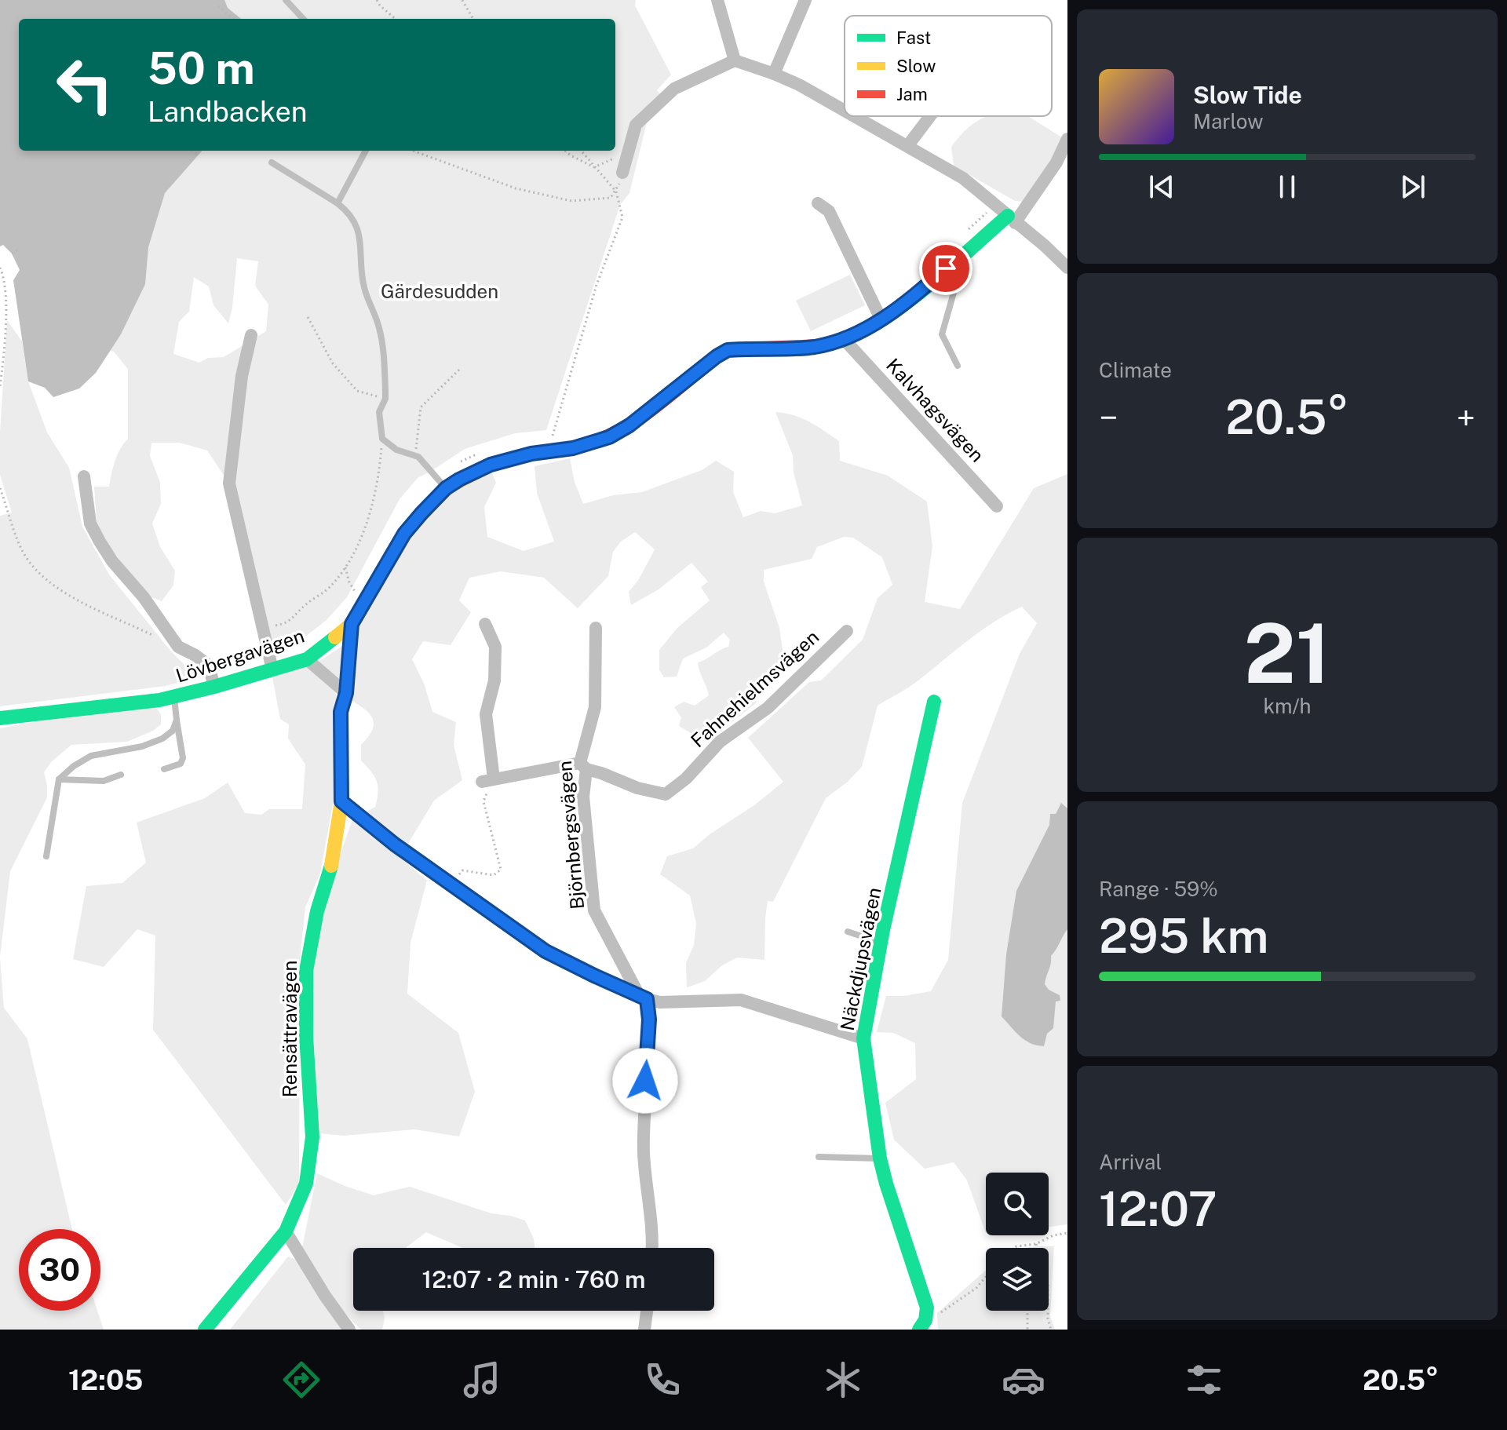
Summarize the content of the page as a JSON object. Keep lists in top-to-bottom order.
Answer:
{
  "streets": {
    "street": [
      "Kalvhagsvägen",
      "Lövbergavägen",
      "Fahnehielmsvägen",
      "Björnbergsvägen",
      "Näckdjupsvägen",
      "Rensättravägen"
    ]
  },
  "crossings": [
    ["Kalvhagsvägen", "Lövbergavägen"],
    ["Lövbergavägen", "Rensättravägen"],
    ["Fahnehielmsvägen", "Björnbergsvägen"]
  ],
  "parks": ["Gärdesudden"],
  "legend": ["Fast", "Slow", "Jam"],
  "page": {
    "turn": ["50 m", "Landbacken"],
    "song": ["Slow Tide", "Marlow"],
    "tile": [
      "Climate",
      ["21", "km/h"],
      ["Range · 59%", "295 km"],
      ["Arrival", "12:07"]
    ],
    "heat": ["−", "20.5°", "+"],
    "limit": "30",
    "trip": "12:07 · 2 min · 760 m",
    "tabs": ["12:05", "20.5°"]
  }
}
